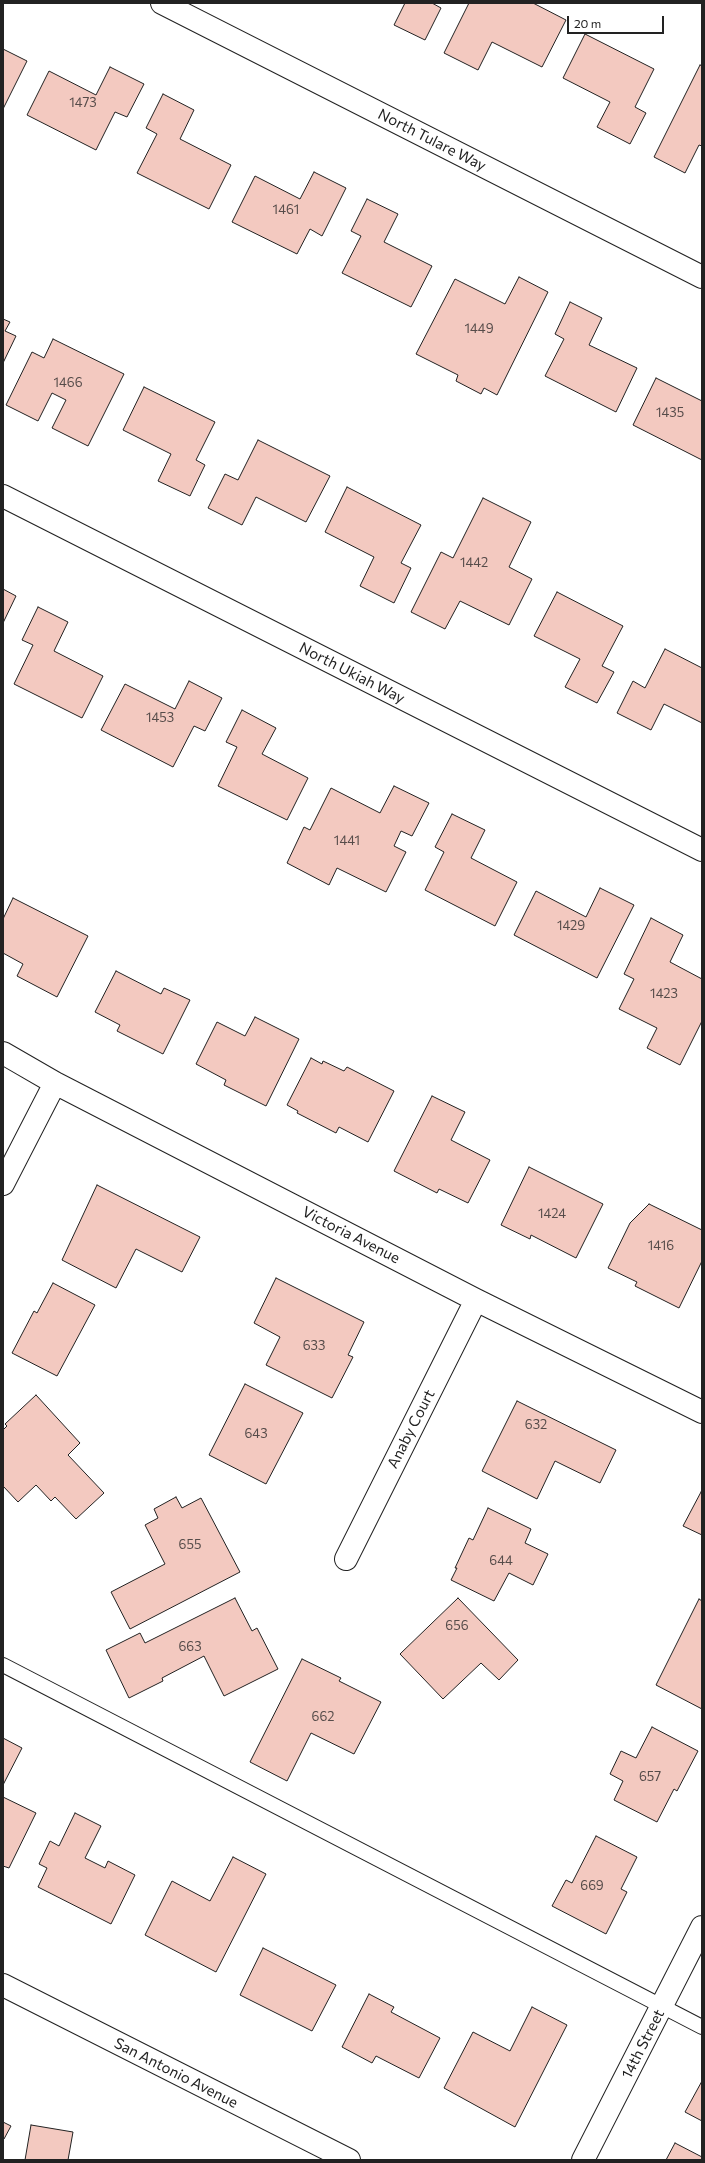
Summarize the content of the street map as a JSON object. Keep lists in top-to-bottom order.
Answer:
{
  "streets": {
    "street": [
      "North Tulare Way",
      "North Ukiah Way",
      "Victoria Avenue",
      "Anaby Court",
      "14th Street",
      "San Antonio Avenue"
    ]
  },
  "crossings": [
    ["Victoria Avenue", "Anaby Court"]
  ],
  "house_numbers": [
    "1473",
    "1461",
    "1449",
    "1466",
    "1435",
    "1442",
    "1453",
    "1441",
    "1429",
    "1423",
    "1424",
    "1416",
    "633",
    "632",
    "643",
    "655",
    "644",
    "656",
    "663",
    "662",
    "657",
    "669"
  ],
  "scale_bar": "20 m"
}
